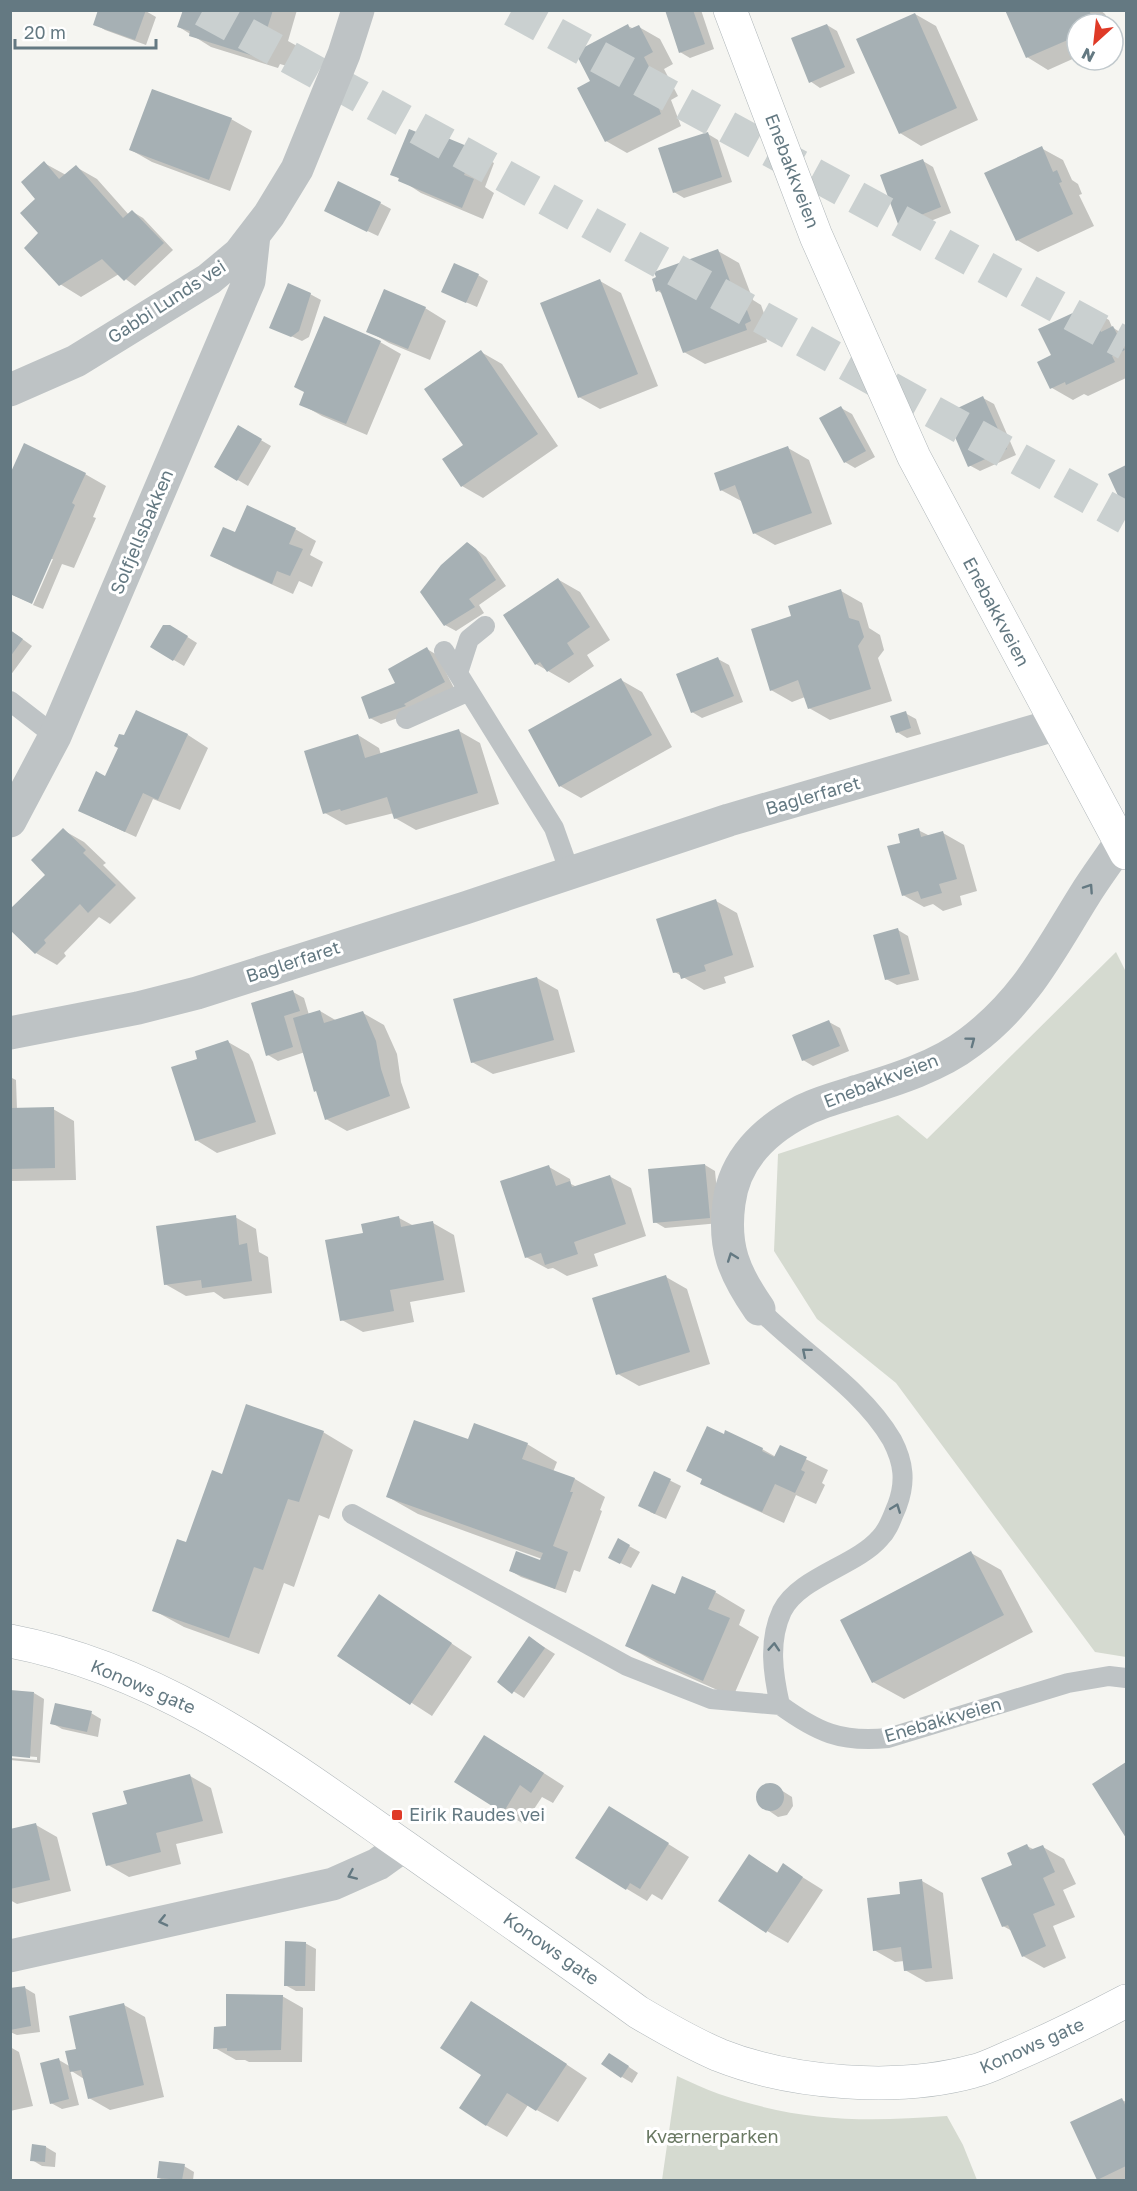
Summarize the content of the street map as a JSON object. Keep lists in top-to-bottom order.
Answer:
{
  "streets": {
    "street": [
      "Enebakkveien",
      "Gabbi Lunds vei",
      "Solfjellsbakken",
      "Baglerfaret",
      "Konows gate"
    ]
  },
  "crossings": [
    ["Enebakkveien", "Baglerfaret"],
    ["Gabbi Lunds vei", "Solfjellsbakken"]
  ],
  "parks": ["Kværnerparken"],
  "places": {
    "transit": ["Eirik Raudes vei"]
  },
  "scale_bar": "20 m",
  "north": "bottom left"
}
